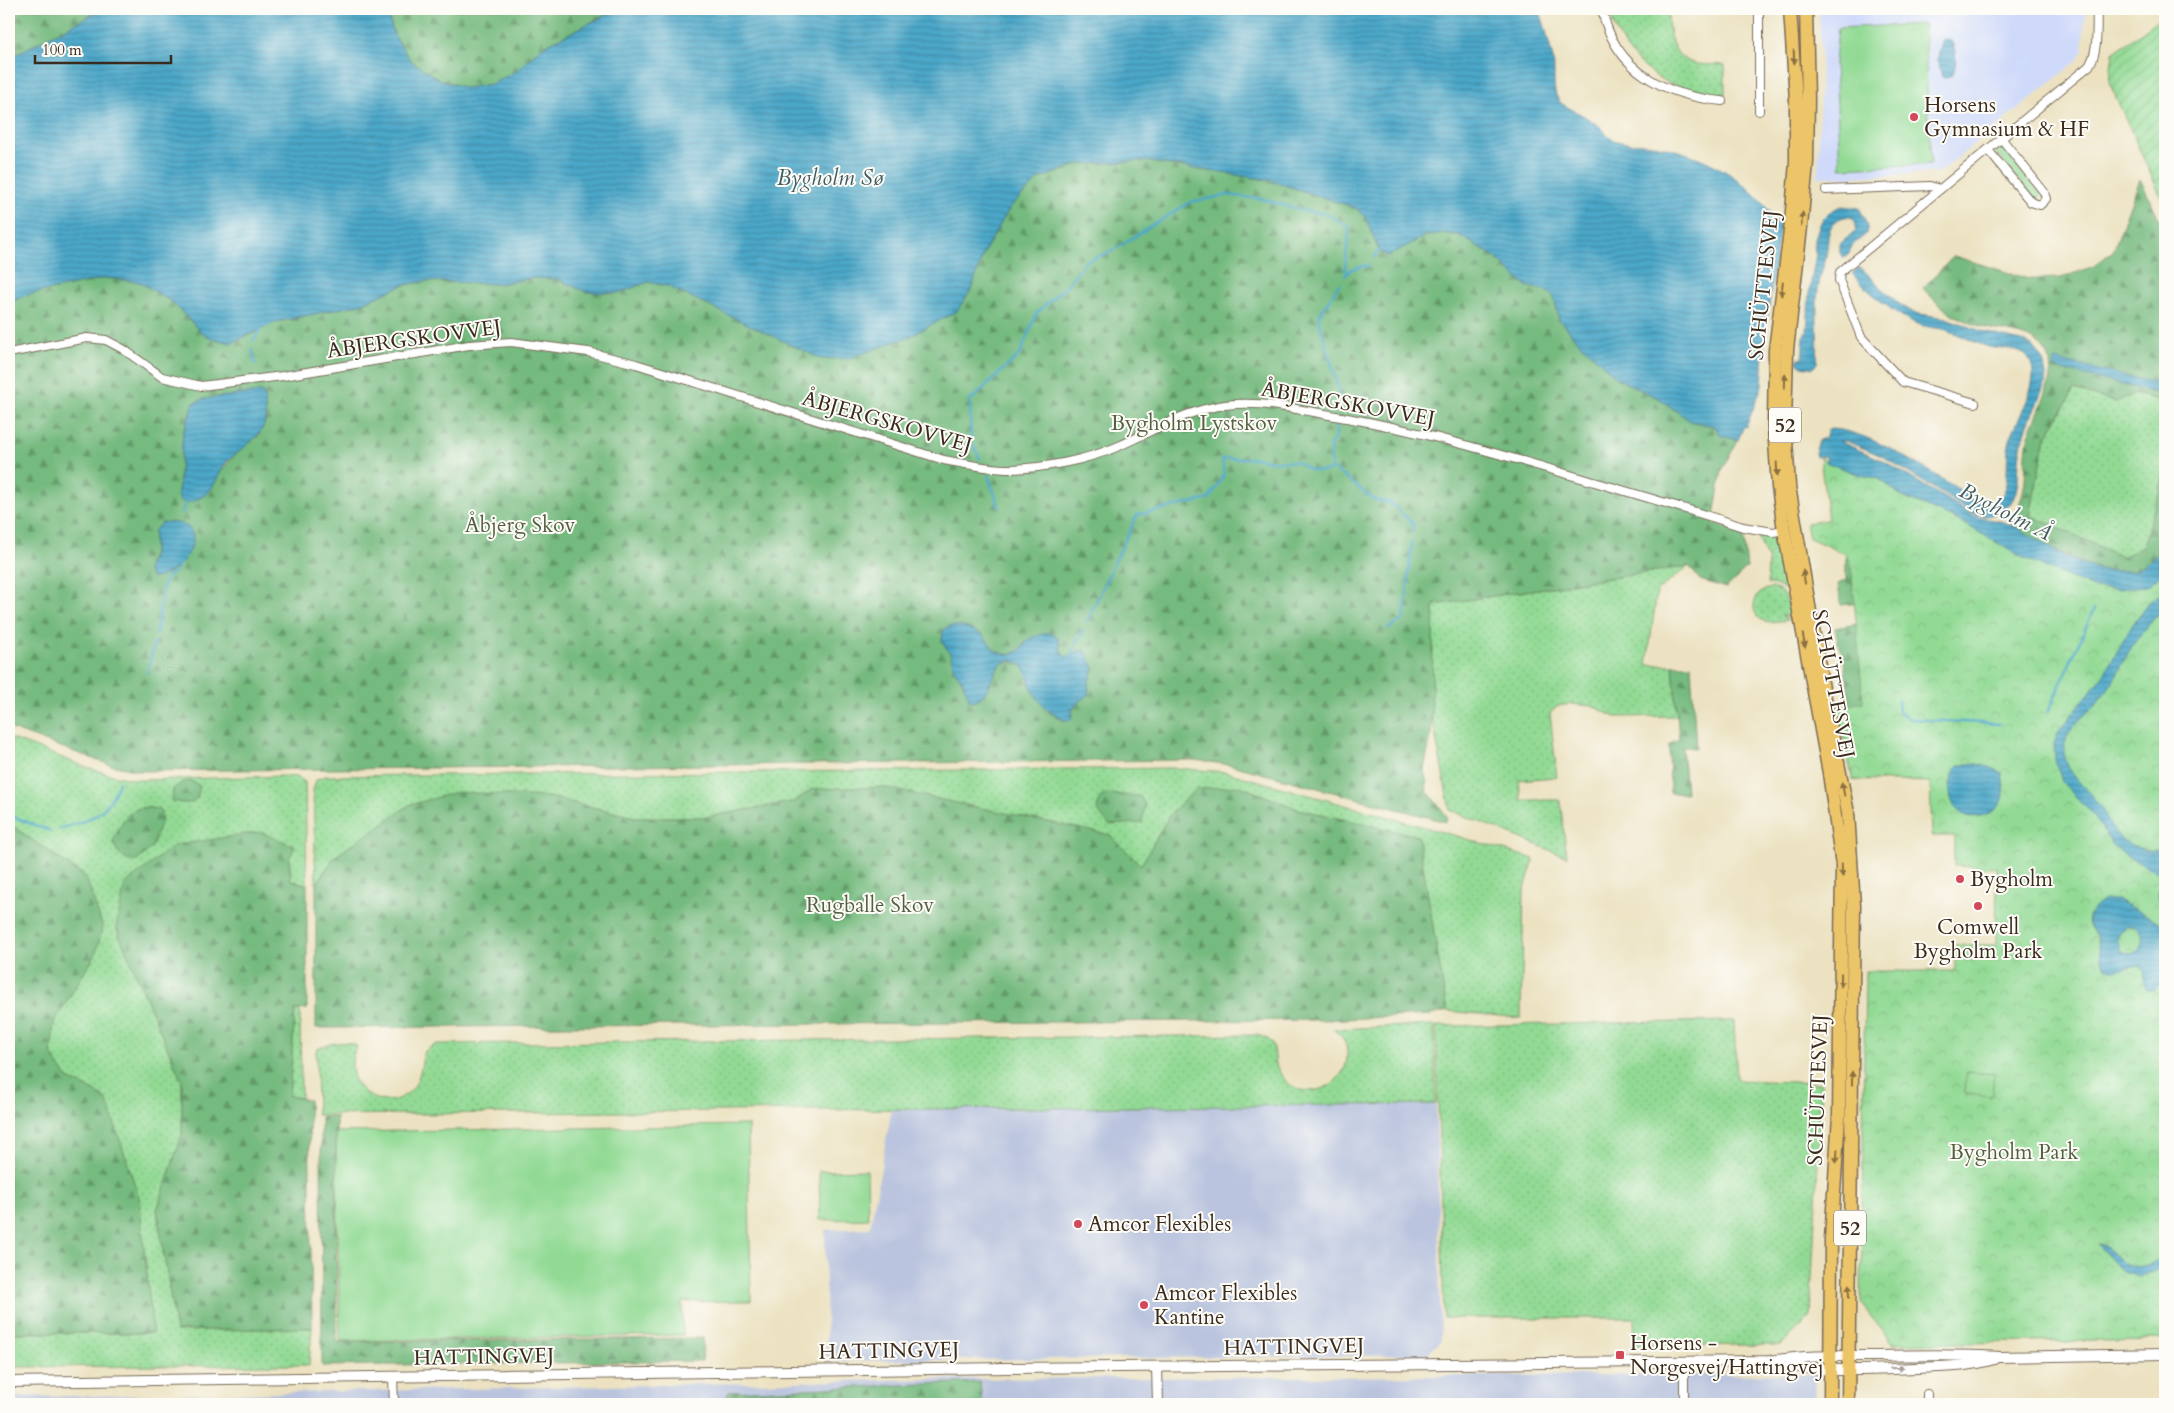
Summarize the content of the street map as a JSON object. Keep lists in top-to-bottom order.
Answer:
{
  "streets": {
    "main road": ["SCHÜTTESVEJ", "52"],
    "street": ["ÅBJERGSKOVVEJ", "HATTINGVEJ"]
  },
  "crossings": [
    ["SCHÜTTESVEJ", "ÅBJERGSKOVVEJ"],
    ["SCHÜTTESVEJ", "52"],
    ["SCHÜTTESVEJ", "HATTINGVEJ"],
    ["52", "HATTINGVEJ"]
  ],
  "water": ["Bygholm Sø", "Bygholm Å"],
  "parks": [
    "Bygholm Lystskov",
    "Åbjerg Skov",
    "Rugballe Skov",
    "Bygholm Park"
  ],
  "places": {
    "other": [
      "Horsens Gymnasium & HF",
      "Bygholm",
      "Comwell Bygholm Park",
      "Amcor Flexibles",
      "Amcor Flexibles Kantine"
    ],
    "transit": ["Horsens - Norgesvej/Hattingvej"]
  },
  "scale_bar": "100 m"
}
